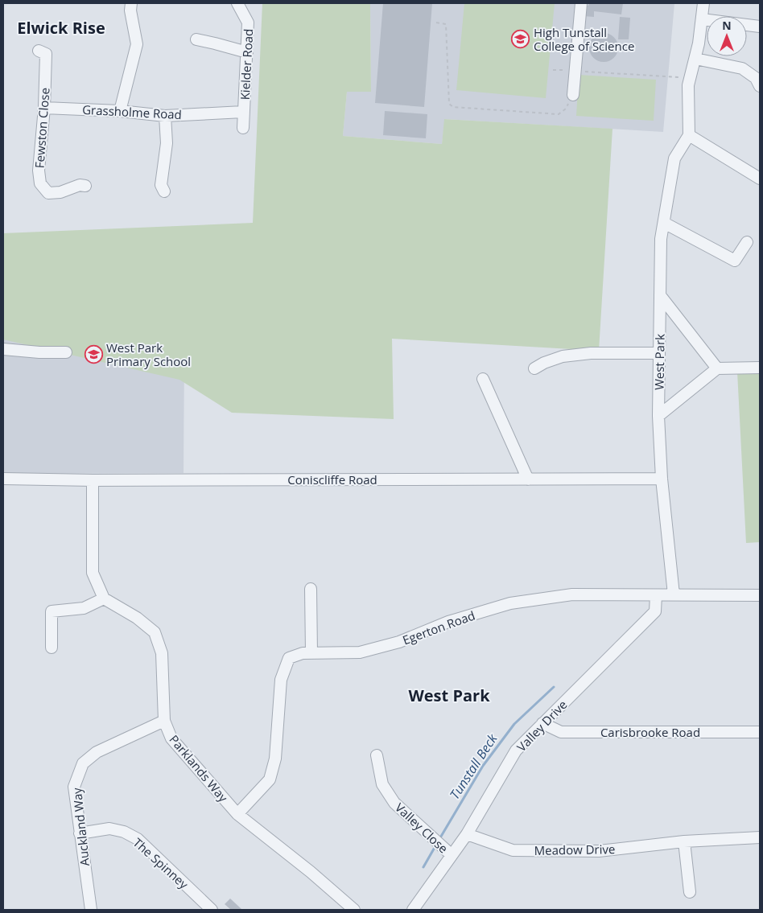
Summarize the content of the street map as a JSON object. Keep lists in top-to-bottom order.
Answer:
{
  "streets": {
    "street": [
      "Kielder Road",
      "Grassholme Road",
      "Fewston Close",
      "West Park",
      "Coniscliffe Road",
      "Egerton Road",
      "Valley Drive",
      "Carisbrooke Road",
      "Parklands Way",
      "Auckland Way",
      "Valley Close",
      "Meadow Drive",
      "The Spinney"
    ]
  },
  "crossings": [
    ["Kielder Road", "Grassholme Road"],
    ["Grassholme Road", "Fewston Close"],
    ["West Park", "Coniscliffe Road"],
    ["West Park", "Egerton Road"],
    ["Egerton Road", "Valley Drive"],
    ["Egerton Road", "Parklands Way"],
    ["Valley Drive", "Carisbrooke Road"],
    ["Valley Drive", "Valley Close"],
    ["Valley Drive", "Meadow Drive"],
    ["Parklands Way", "Auckland Way"],
    ["Auckland Way", "The Spinney"]
  ],
  "districts": ["Elwick Rise", "West Park"],
  "water": ["Tunstall Beck"],
  "places": {
    "school or university": ["High Tunstall College of Science", "West Park Primary School"]
  },
  "north": "top"
}
